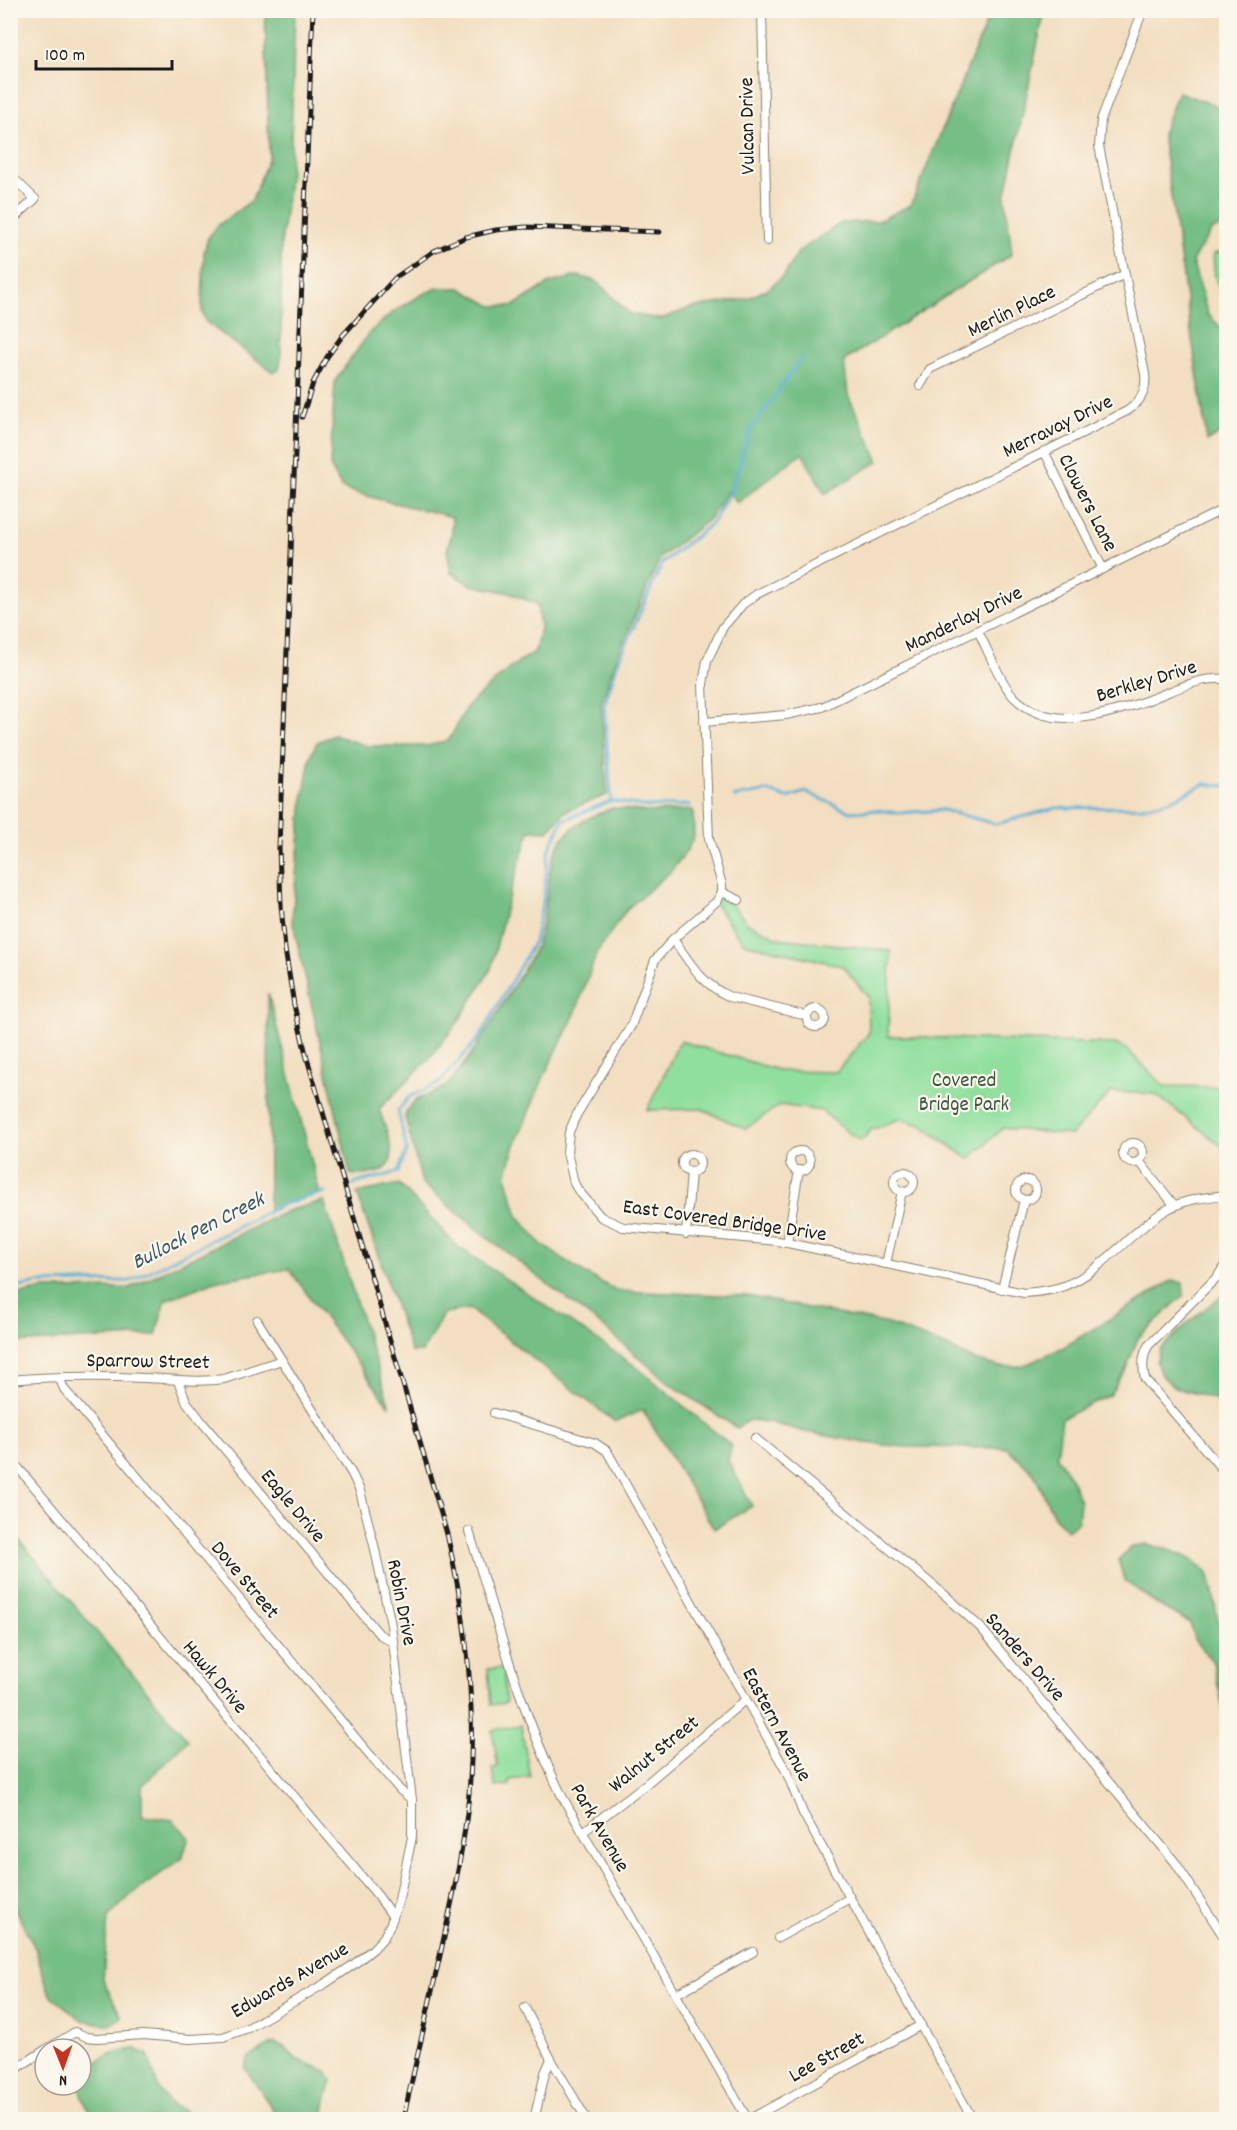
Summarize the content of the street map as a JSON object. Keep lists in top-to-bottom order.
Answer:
{
  "streets": {
    "street": [
      "Vulcan Drive",
      "Merlin Place",
      "Merravay Drive",
      "Clowers Lane",
      "Manderlay Drive",
      "Berkley Drive",
      "East Covered Bridge Drive",
      "Sparrow Street",
      "Eagle Drive",
      "Dove Street",
      "Robin Drive",
      "Sanders Drive",
      "Hawk Drive",
      "Eastern Avenue",
      "Walnut Street",
      "Park Avenue",
      "Edwards Avenue",
      "Lee Street"
    ]
  },
  "crossings": [
    ["Merlin Place", "Merravay Drive"],
    ["Merravay Drive", "Clowers Lane"],
    ["Merravay Drive", "Manderlay Drive"],
    ["Clowers Lane", "Manderlay Drive"],
    ["Manderlay Drive", "Berkley Drive"],
    ["Sparrow Street", "Eagle Drive"],
    ["Sparrow Street", "Dove Street"],
    ["Sparrow Street", "Robin Drive"],
    ["Eagle Drive", "Robin Drive"],
    ["Dove Street", "Robin Drive"],
    ["Robin Drive", "Hawk Drive"],
    ["Robin Drive", "Edwards Avenue"],
    ["Hawk Drive", "Edwards Avenue"],
    ["Eastern Avenue", "Walnut Street"],
    ["Eastern Avenue", "Lee Street"],
    ["Walnut Street", "Park Avenue"],
    ["Park Avenue", "Lee Street"]
  ],
  "water": ["Bullock Pen Creek"],
  "parks": ["Covered Bridge Park"],
  "scale_bar": "100 m",
  "north": "bottom"
}
